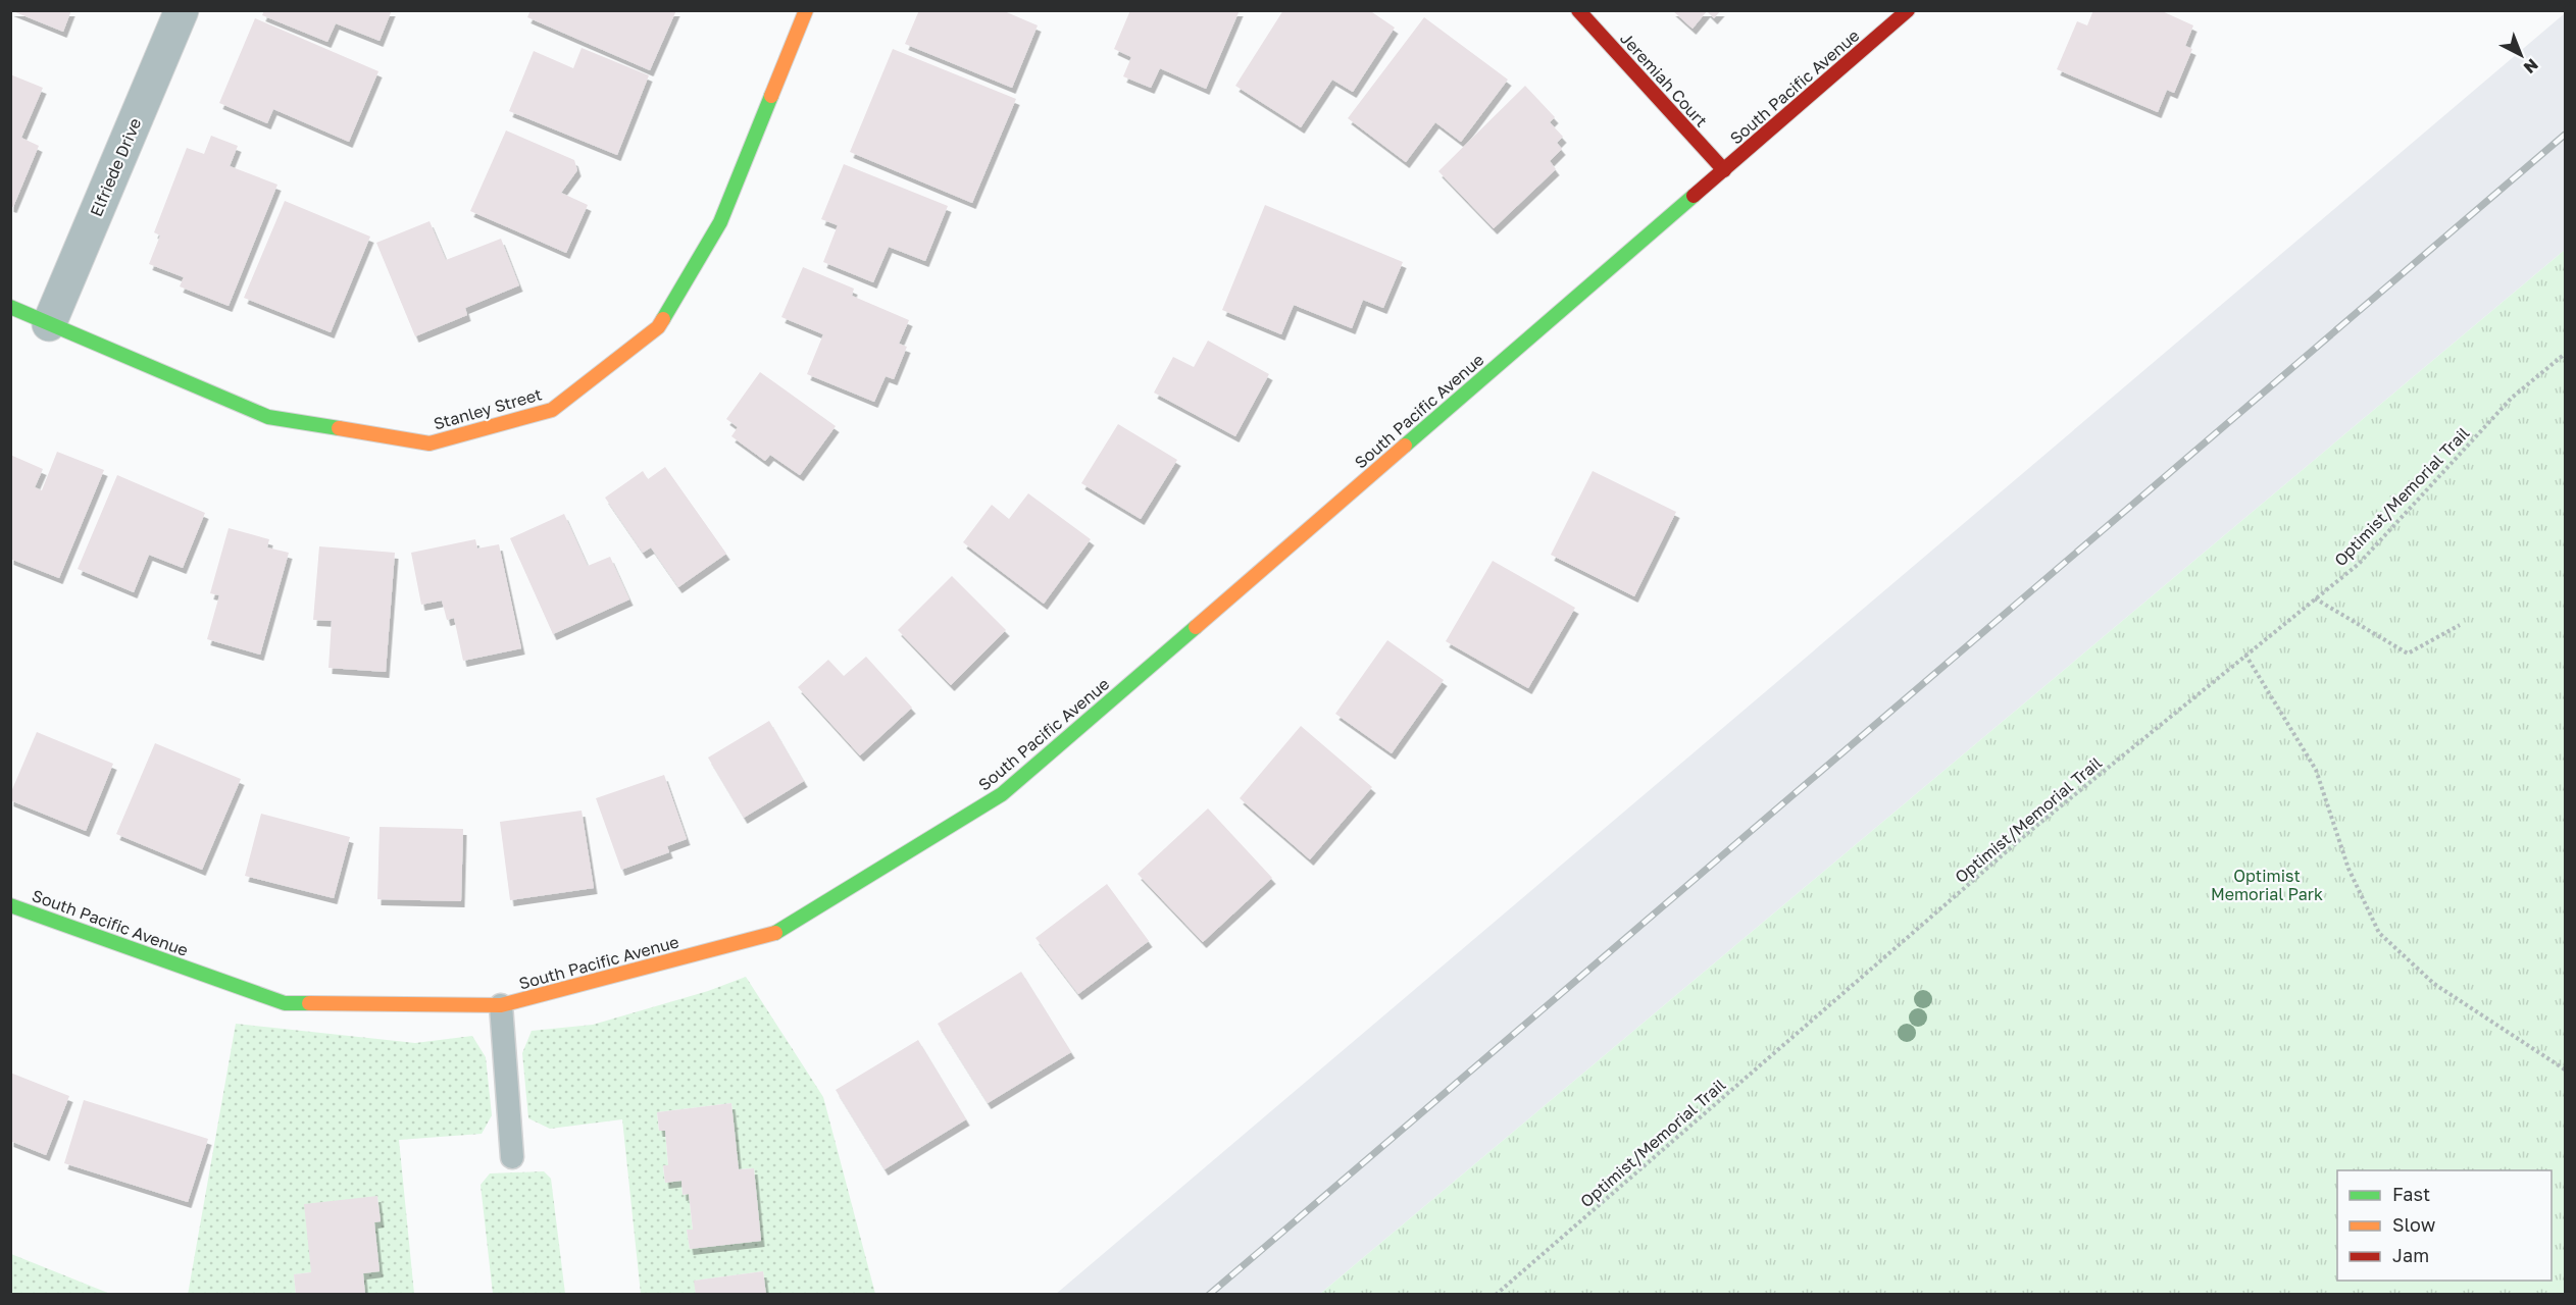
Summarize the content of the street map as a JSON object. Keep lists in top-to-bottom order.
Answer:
{
  "streets": {
    "street": [
      "Jeremiah Court",
      "South Pacific Avenue",
      "Elfriede Drive",
      "Stanley Street"
    ],
    "path": ["Optimist/Memorial Trail"]
  },
  "crossings": [
    ["Jeremiah Court", "South Pacific Avenue"],
    ["Elfriede Drive", "Stanley Street"]
  ],
  "parks": ["Optimist Memorial Park"],
  "legend": ["Fast", "Slow", "Jam"],
  "north": "bottom right"
}
